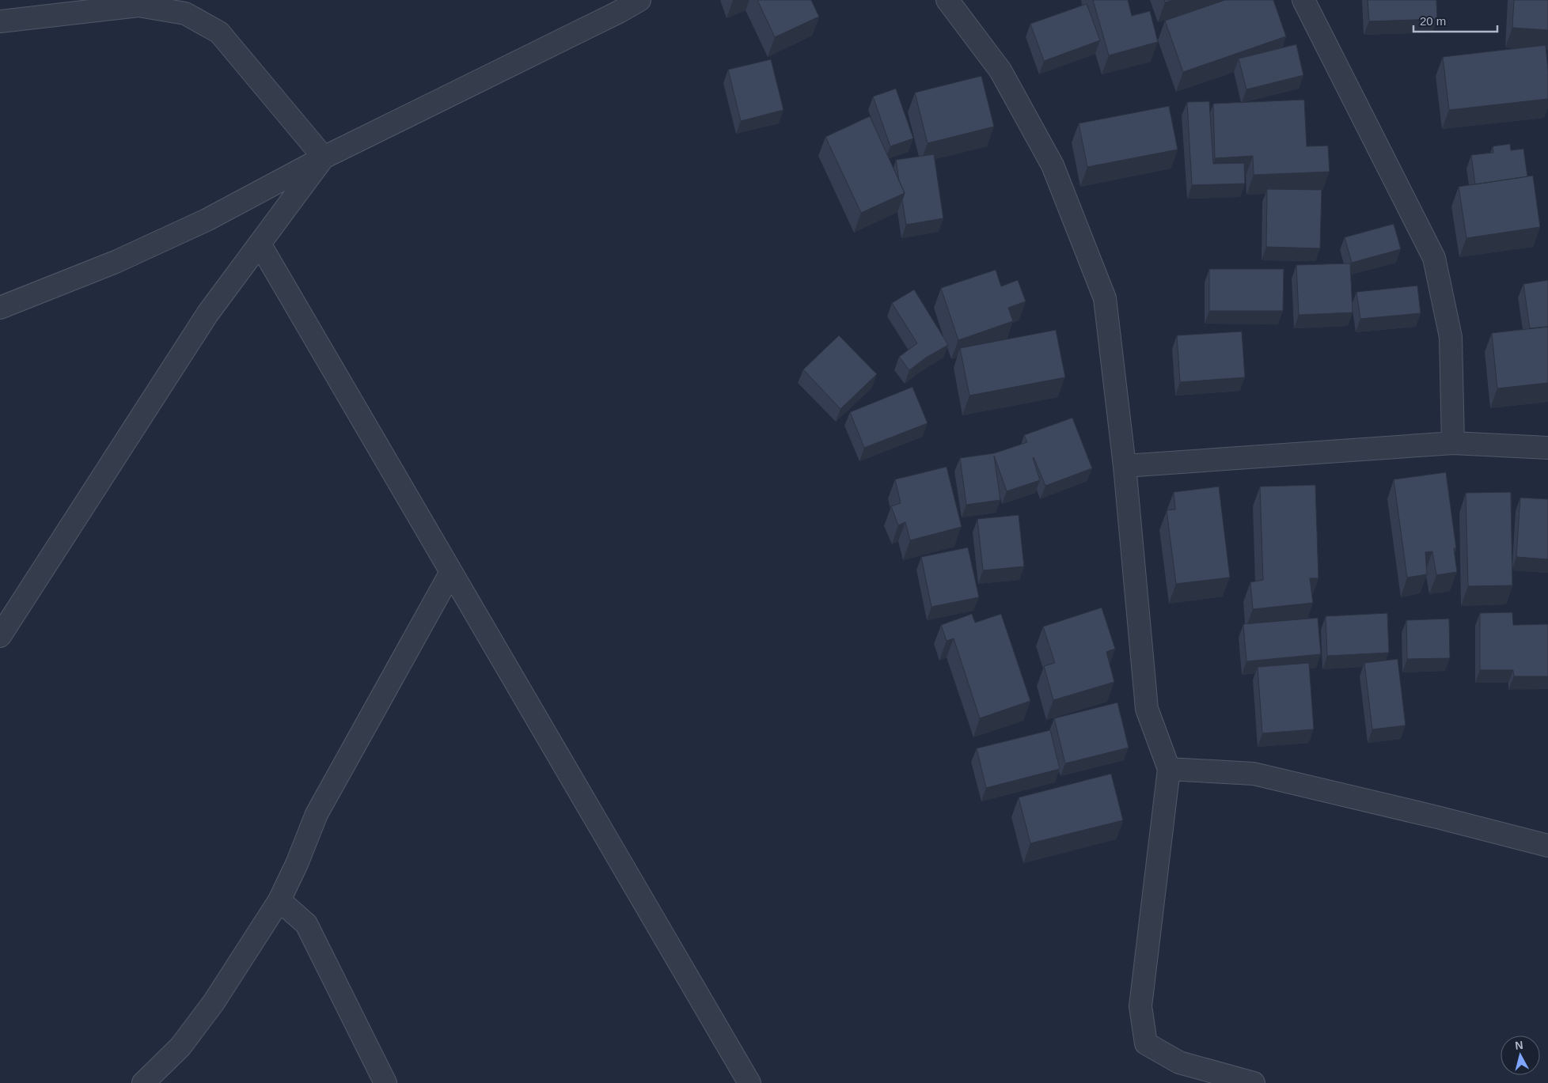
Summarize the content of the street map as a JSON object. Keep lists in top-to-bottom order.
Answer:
{
  "scale_bar": "20 m",
  "north": "top"
}
